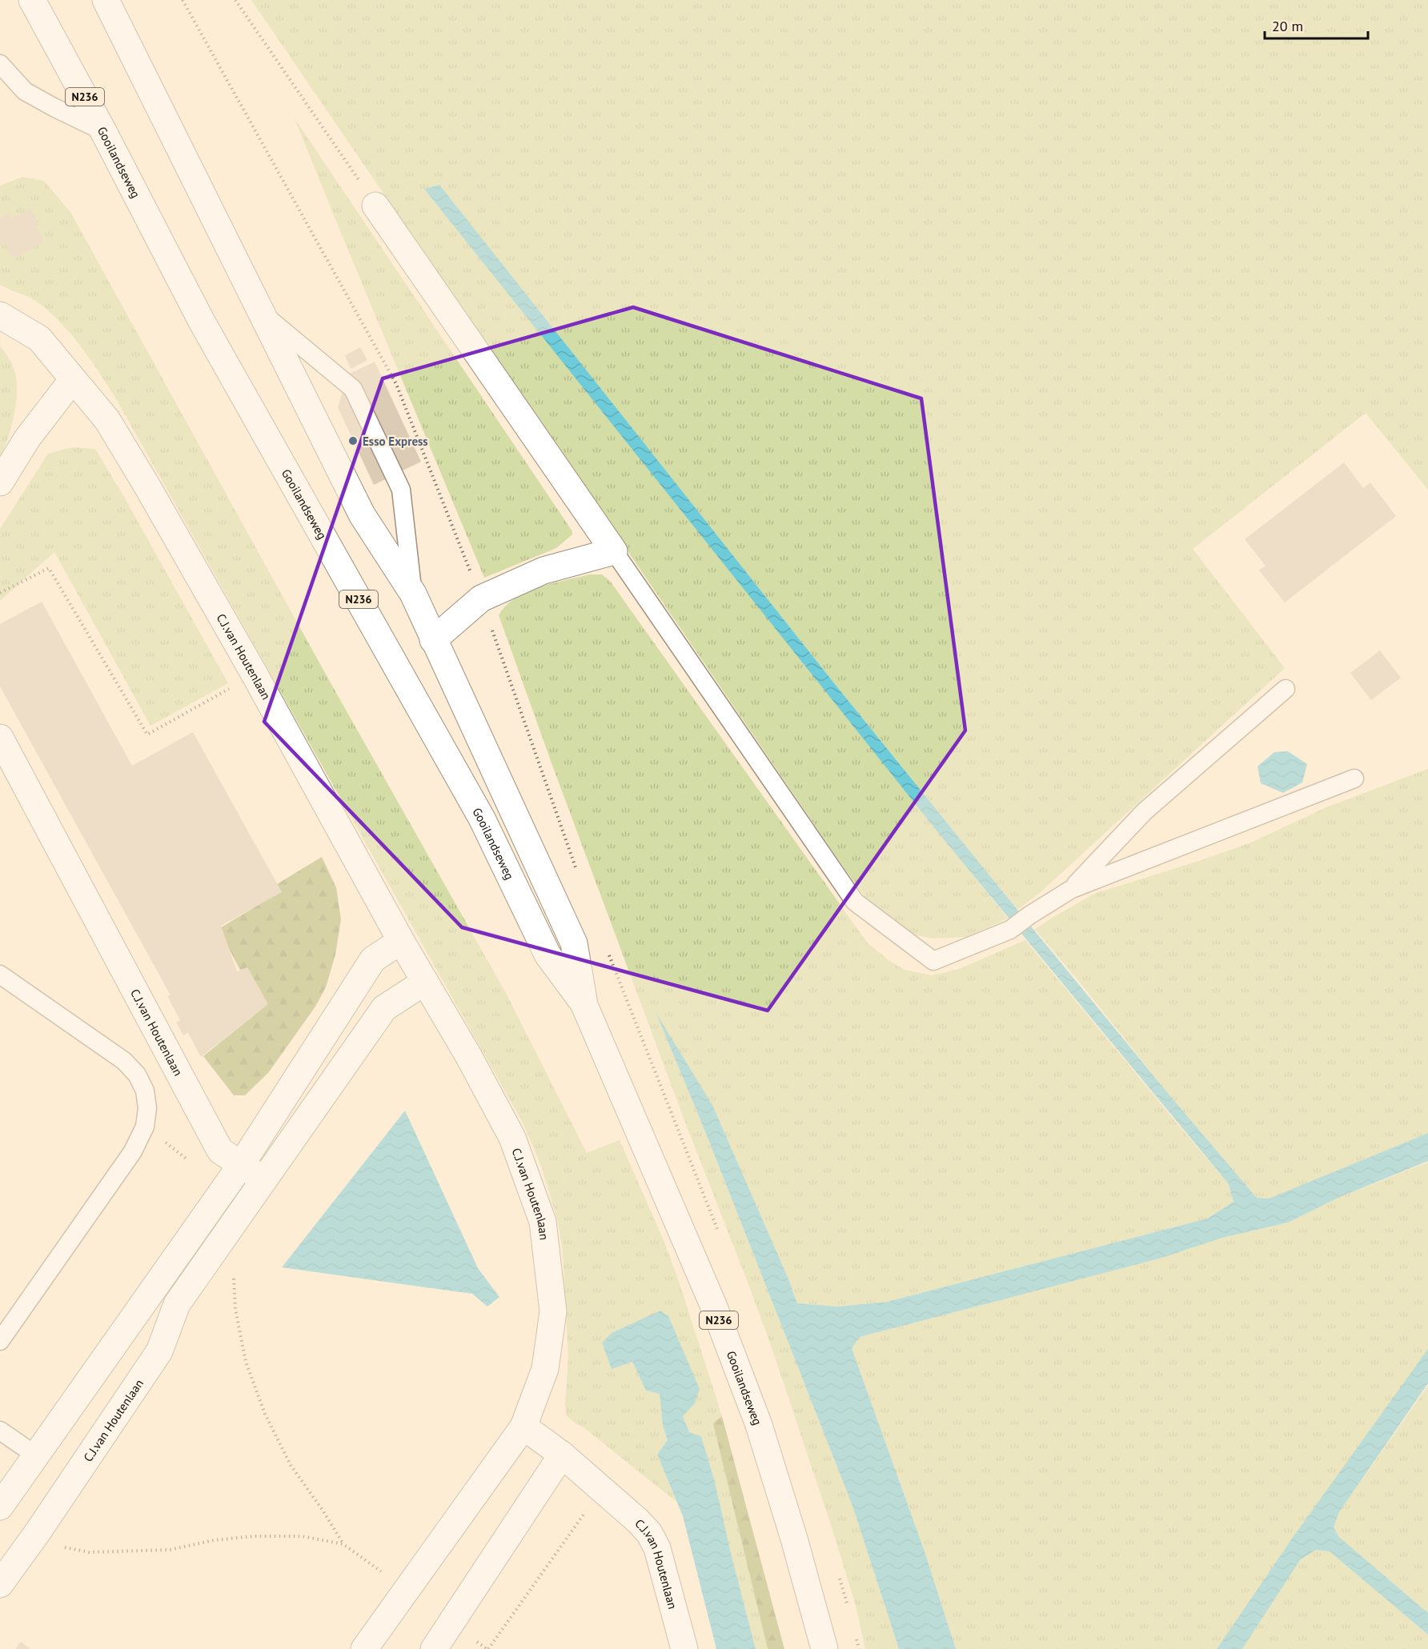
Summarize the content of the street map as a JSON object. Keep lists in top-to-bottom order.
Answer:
{
  "streets": {
    "street": ["N236", "Gooilandseweg", "C.J.van Houtenlaan"]
  },
  "places": ["Esso Express"],
  "scale_bar": "20 m"
}
